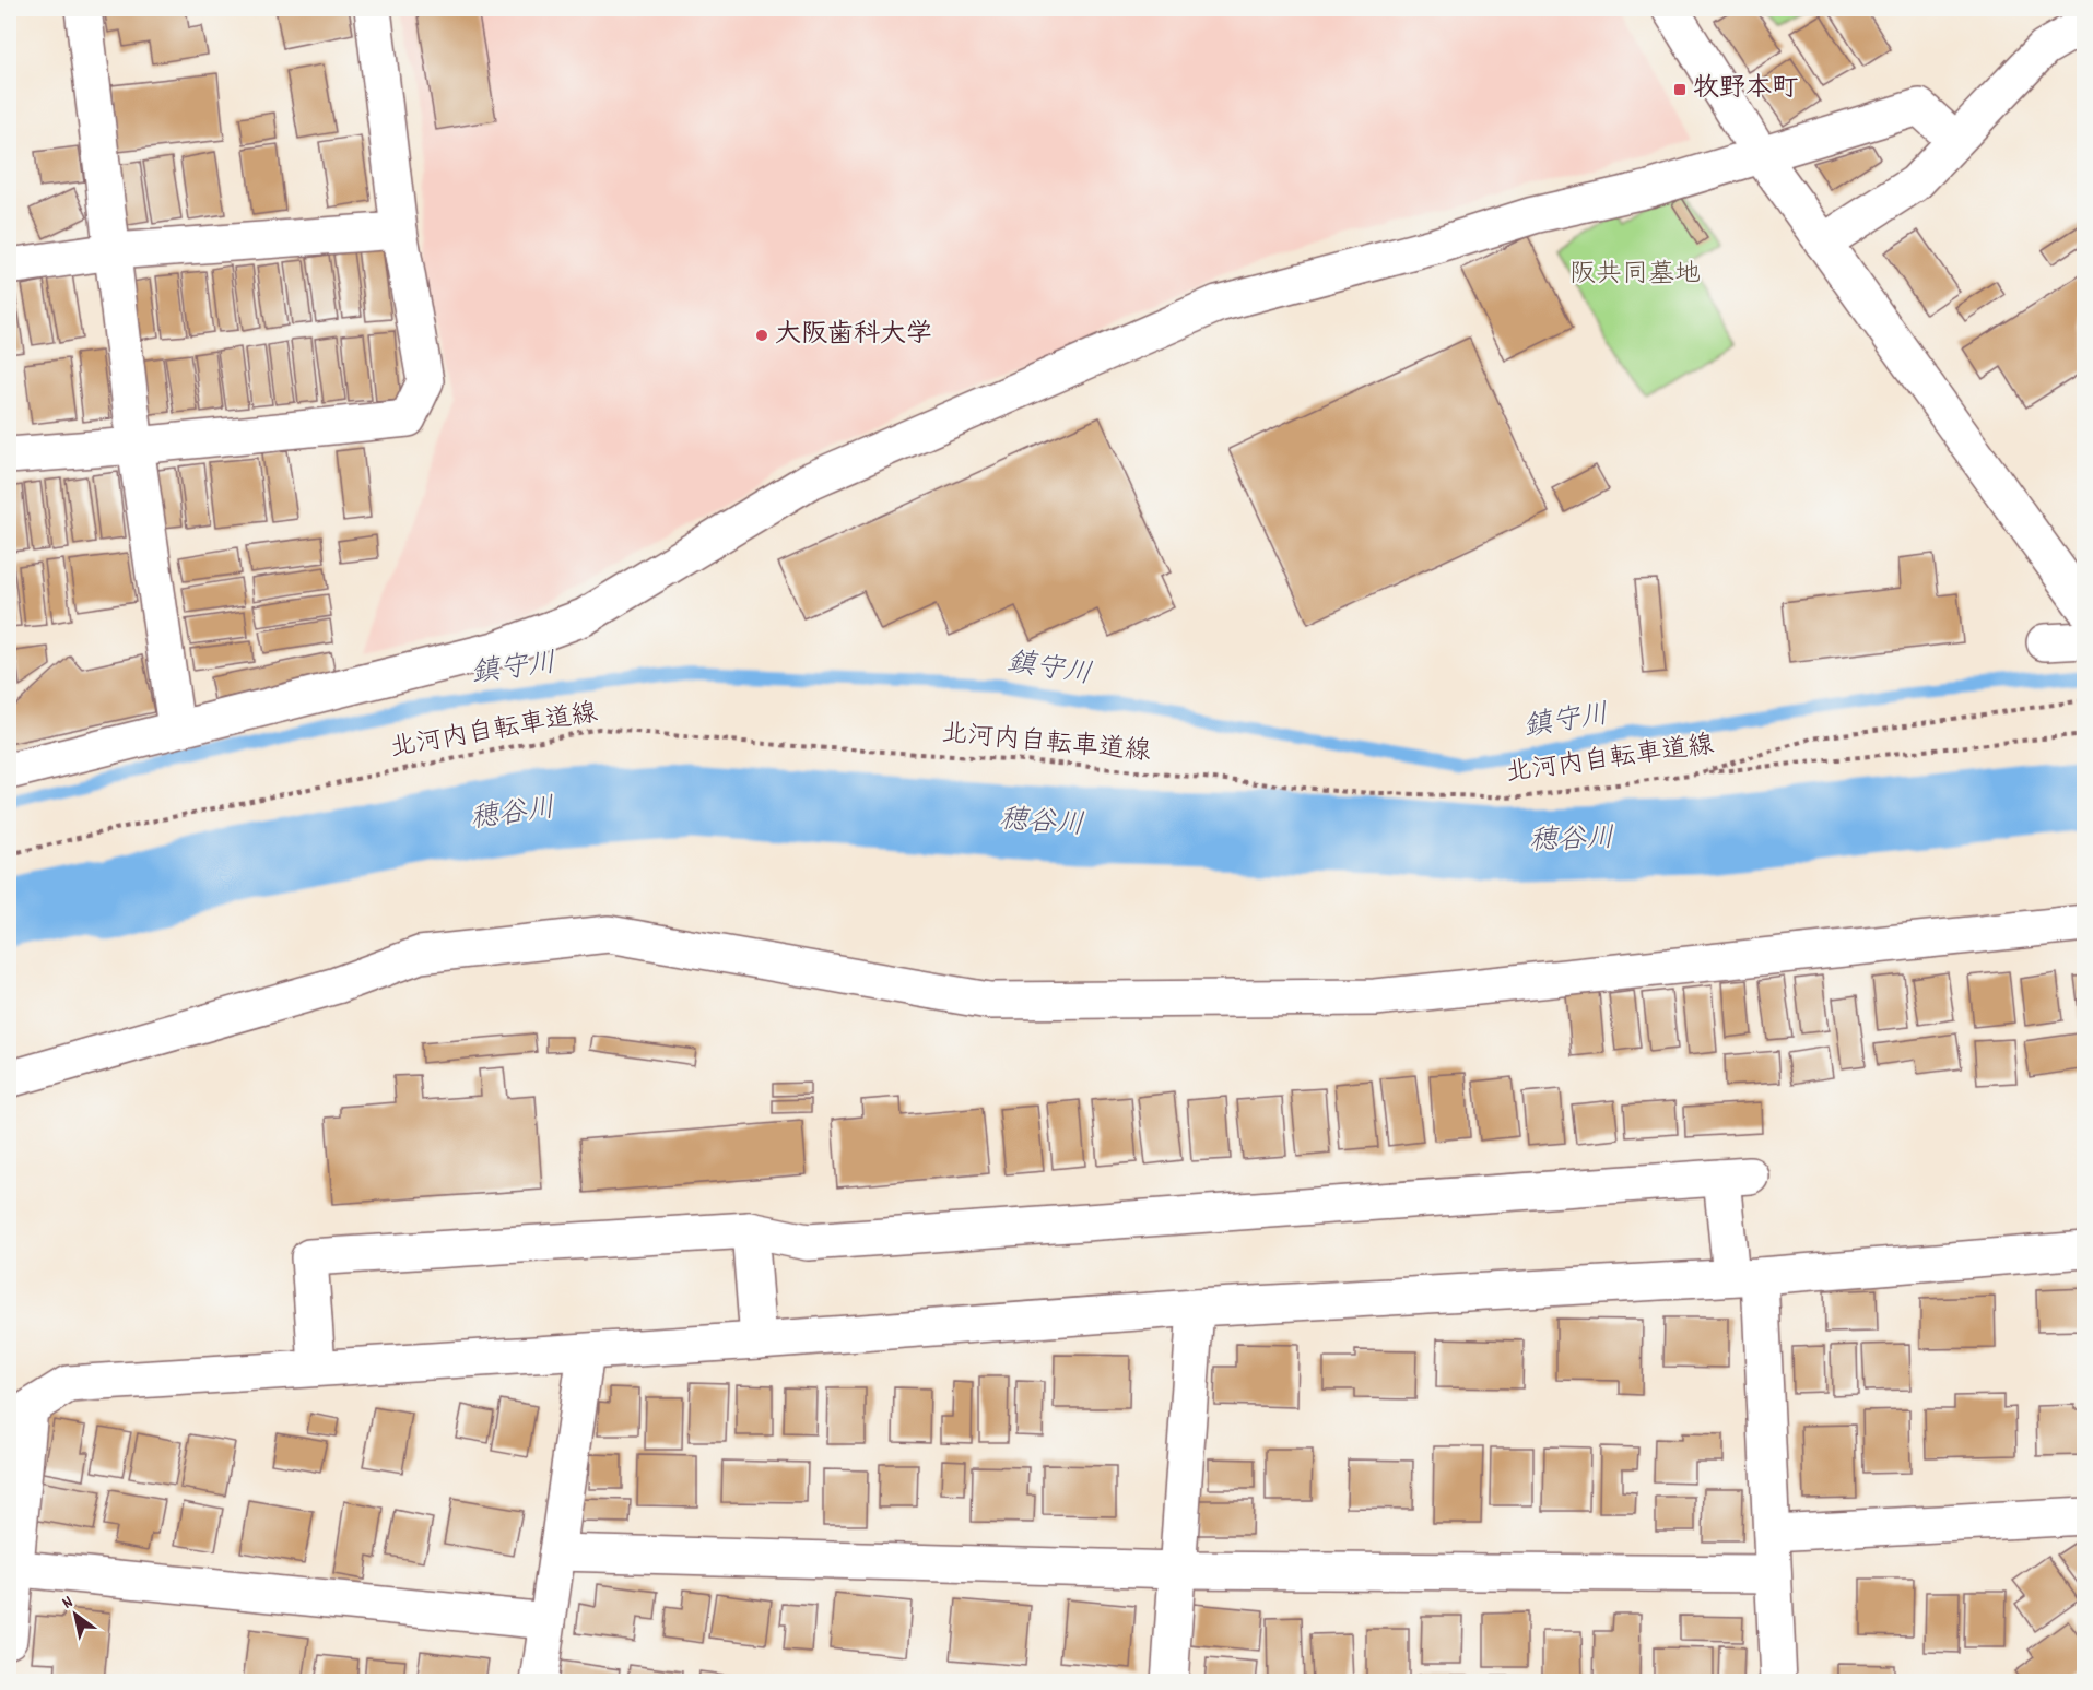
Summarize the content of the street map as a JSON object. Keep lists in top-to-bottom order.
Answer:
{
  "streets": {
    "path": ["北河内自転車道線"]
  },
  "water": ["鎮守川", "穂谷川"],
  "parks": ["阪共同墓地"],
  "places": {
    "transit": ["牧野本町"],
    "other": ["大阪歯科大学"]
  },
  "north": "top left"
}
